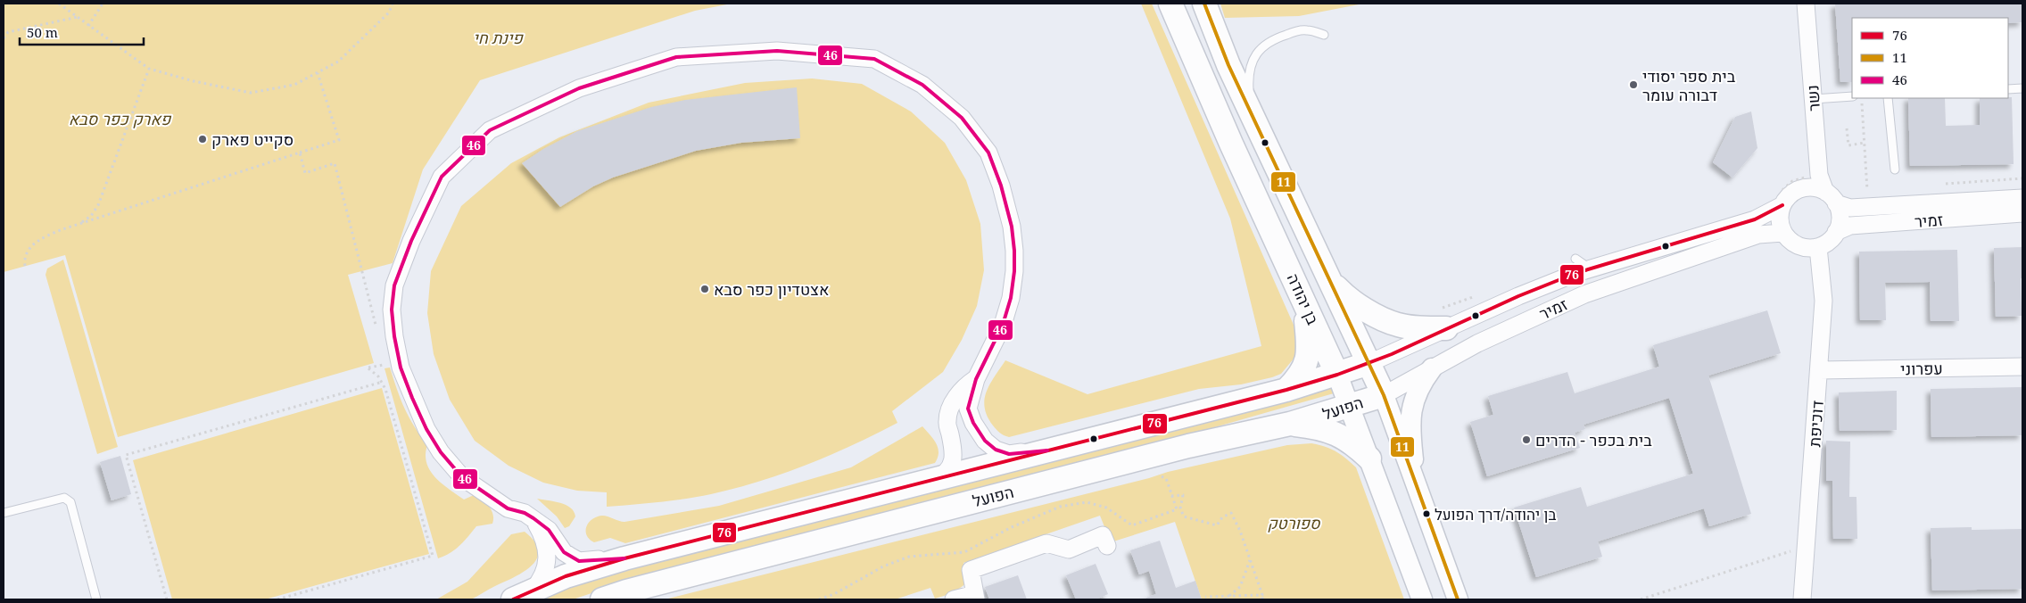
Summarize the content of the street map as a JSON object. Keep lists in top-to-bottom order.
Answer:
{
  "streets": {
    "main road": ["בן יהודה", "הפועל"],
    "street": [
      "נשר",
      "זמיר",
      "עפרוני",
      "דוכיפת"
    ]
  },
  "crossings": [
    ["נשר", "זמיר"],
    ["נשר", "דוכיפת"],
    ["זמיר", "בן יהודה"],
    ["זמיר", "הפועל"],
    ["זמיר", "דוכיפת"],
    ["בן יהודה", "הפועל"],
    ["עפרוני", "דוכיפת"]
  ],
  "parks": ["פינת חי", "פארק כפר סבא", "ספורטק"],
  "places": [
    "בית ספר יסודי דבורה עומר",
    "סקייט פארק",
    "אצטדיון כפר סבא",
    "בית בכפר - הדרים",
    "בן יהודה/דרך הפועל"
  ],
  "lines": ["transit line 11", "transit line 46", "transit line 76"],
  "legend": ["76", "11", "46"],
  "scale_bar": "50 m"
}
